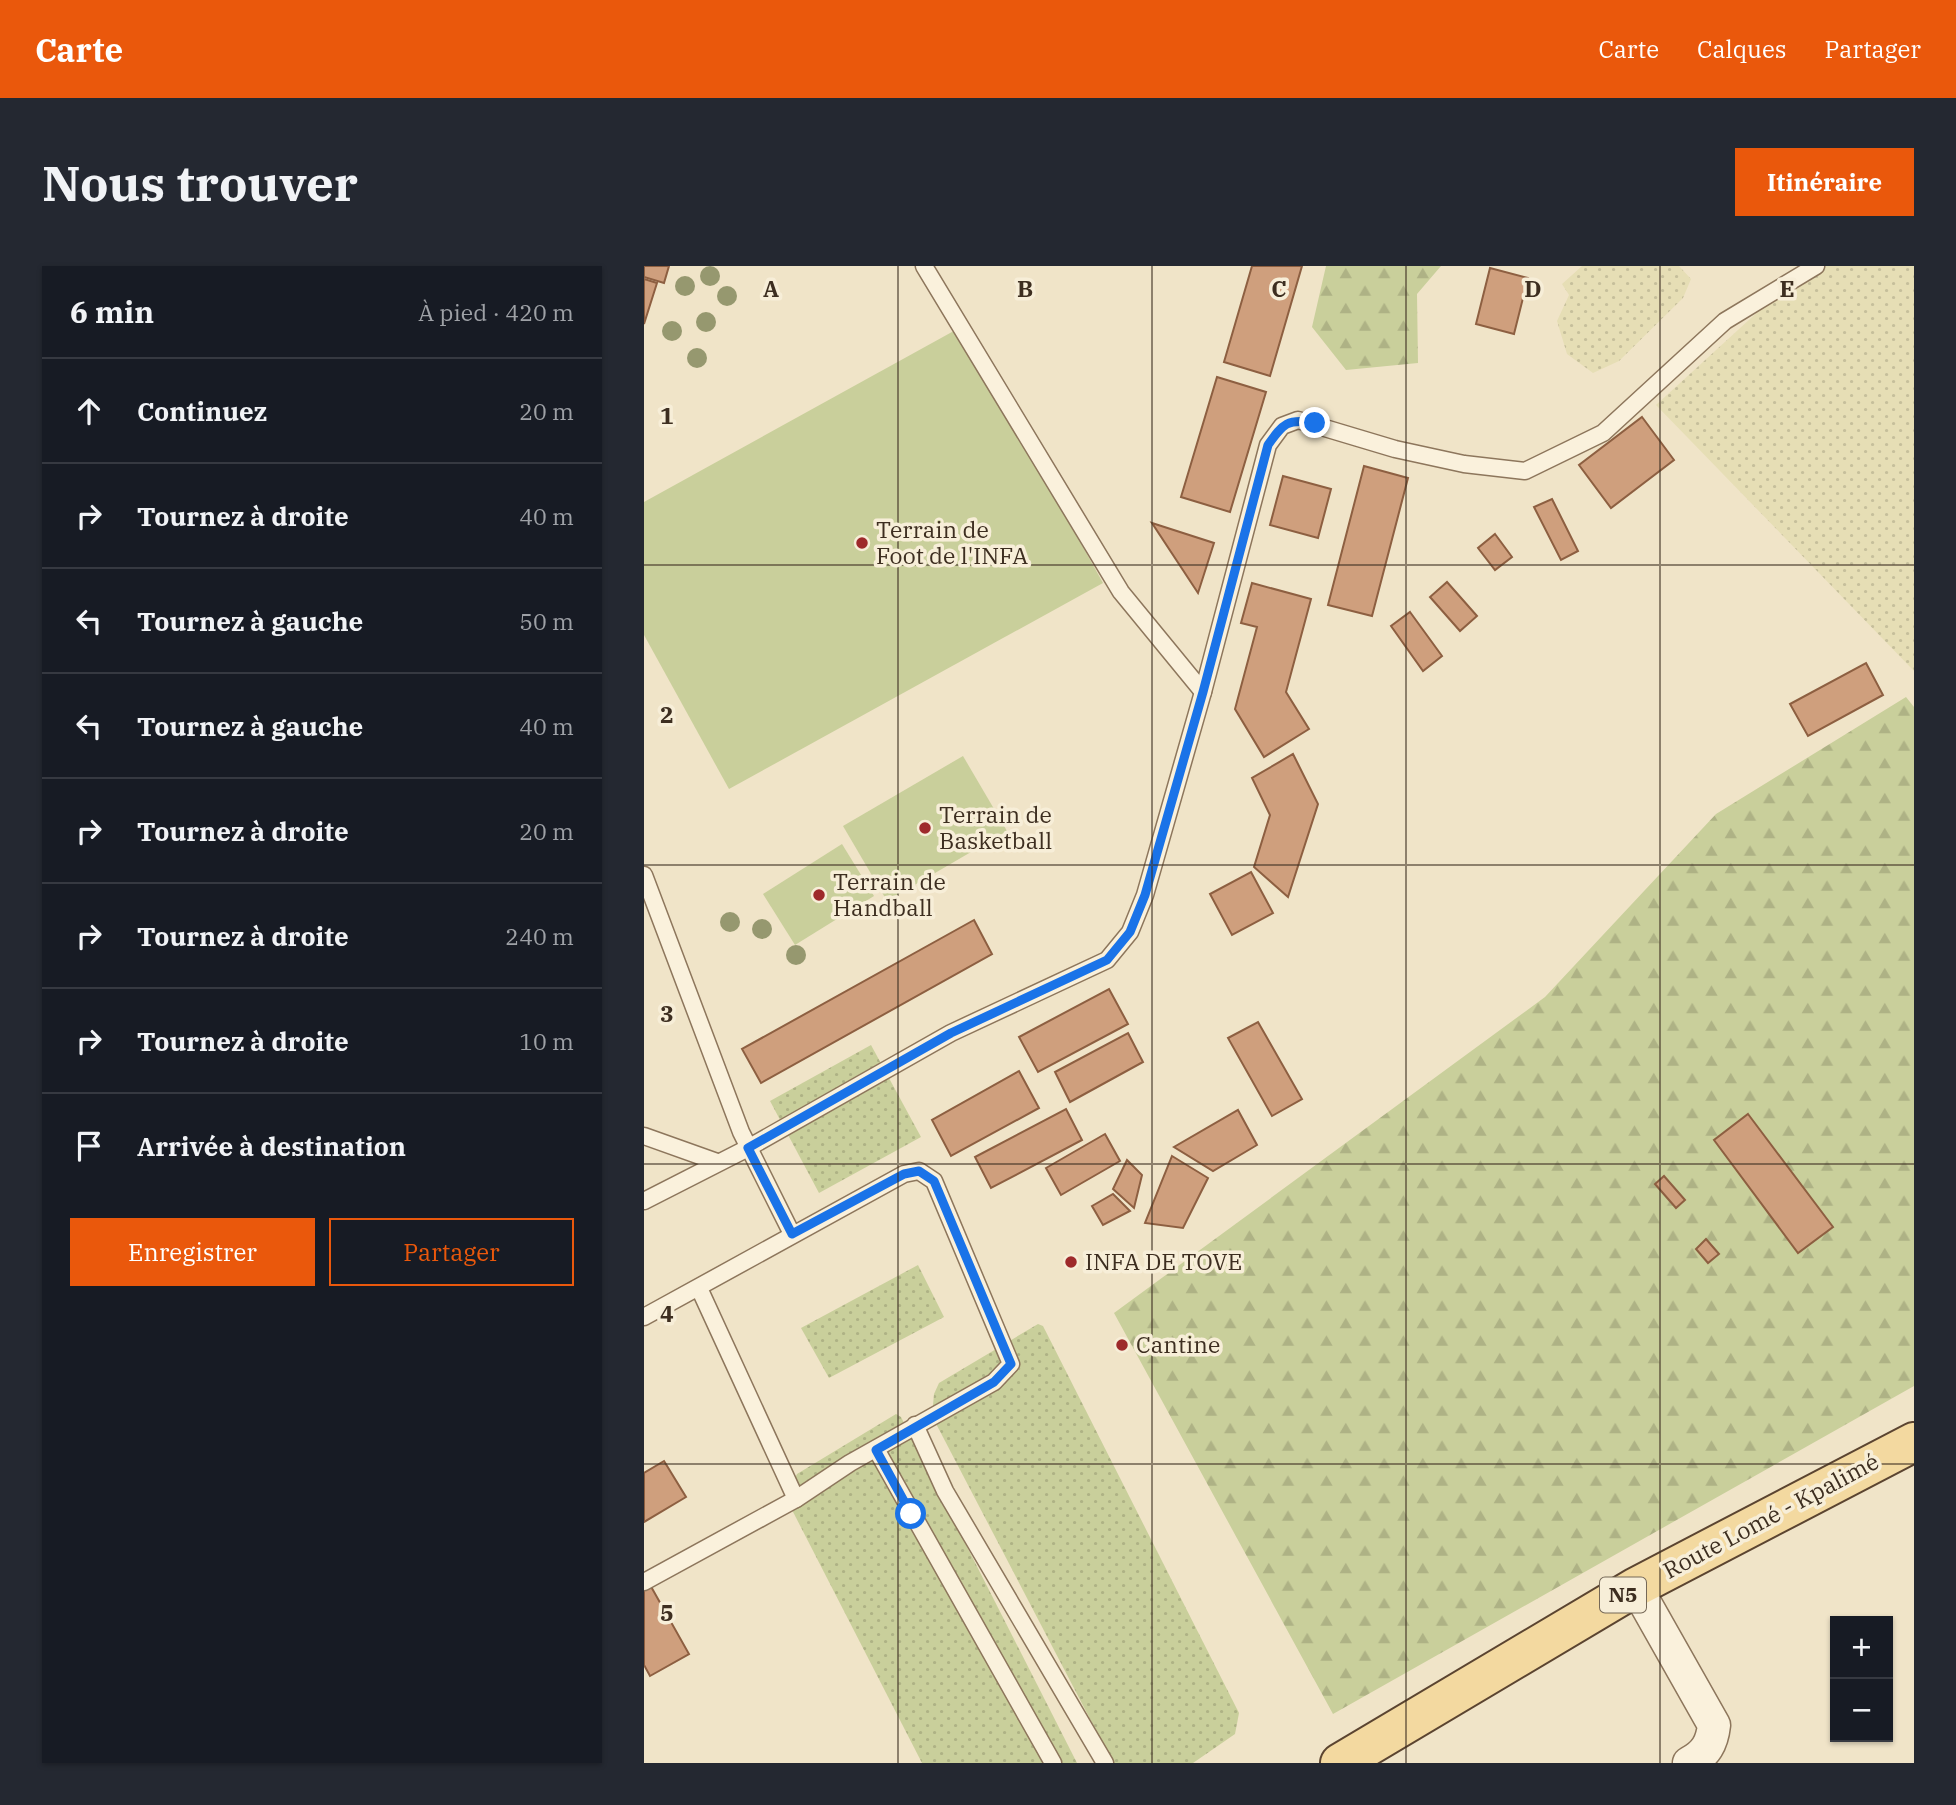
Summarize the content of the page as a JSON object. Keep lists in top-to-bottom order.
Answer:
{
  "streets": {
    "main road": ["Route Lomé - Kpalimé", "N5"]
  },
  "places": [
    "Terrain de Foot de l'INFA",
    "Terrain de Basketball",
    "Terrain de Handball",
    "INFA DE TOVE",
    "Cantine"
  ],
  "page": {
    "header": "Carte",
    "nav": ["Carte", "Calques", "Partager"],
    "buttons": [
      "Itinéraire",
      ["Enregistrer", "Partager"]
    ],
    "title": "Nous trouver",
    "heading": ["6 min", "À pied · 420 m"],
    "list": [
      ["Continuez", "20 m"],
      ["Tournez à droite", "40 m"],
      ["Tournez à gauche", "50 m"],
      ["Tournez à gauche", "40 m"],
      ["Tournez à droite", "20 m"],
      ["Tournez à droite", "240 m"],
      ["Tournez à droite", "10 m"],
      "Arrivée à destination"
    ],
    "map_buttons": ["+", "−"]
  },
  "grid": {
    "columns": [
      "A",
      "B",
      "C",
      "D",
      "E"
    ],
    "rows": [
      "1",
      "2",
      "3",
      "4",
      "5"
    ]
  }
}
